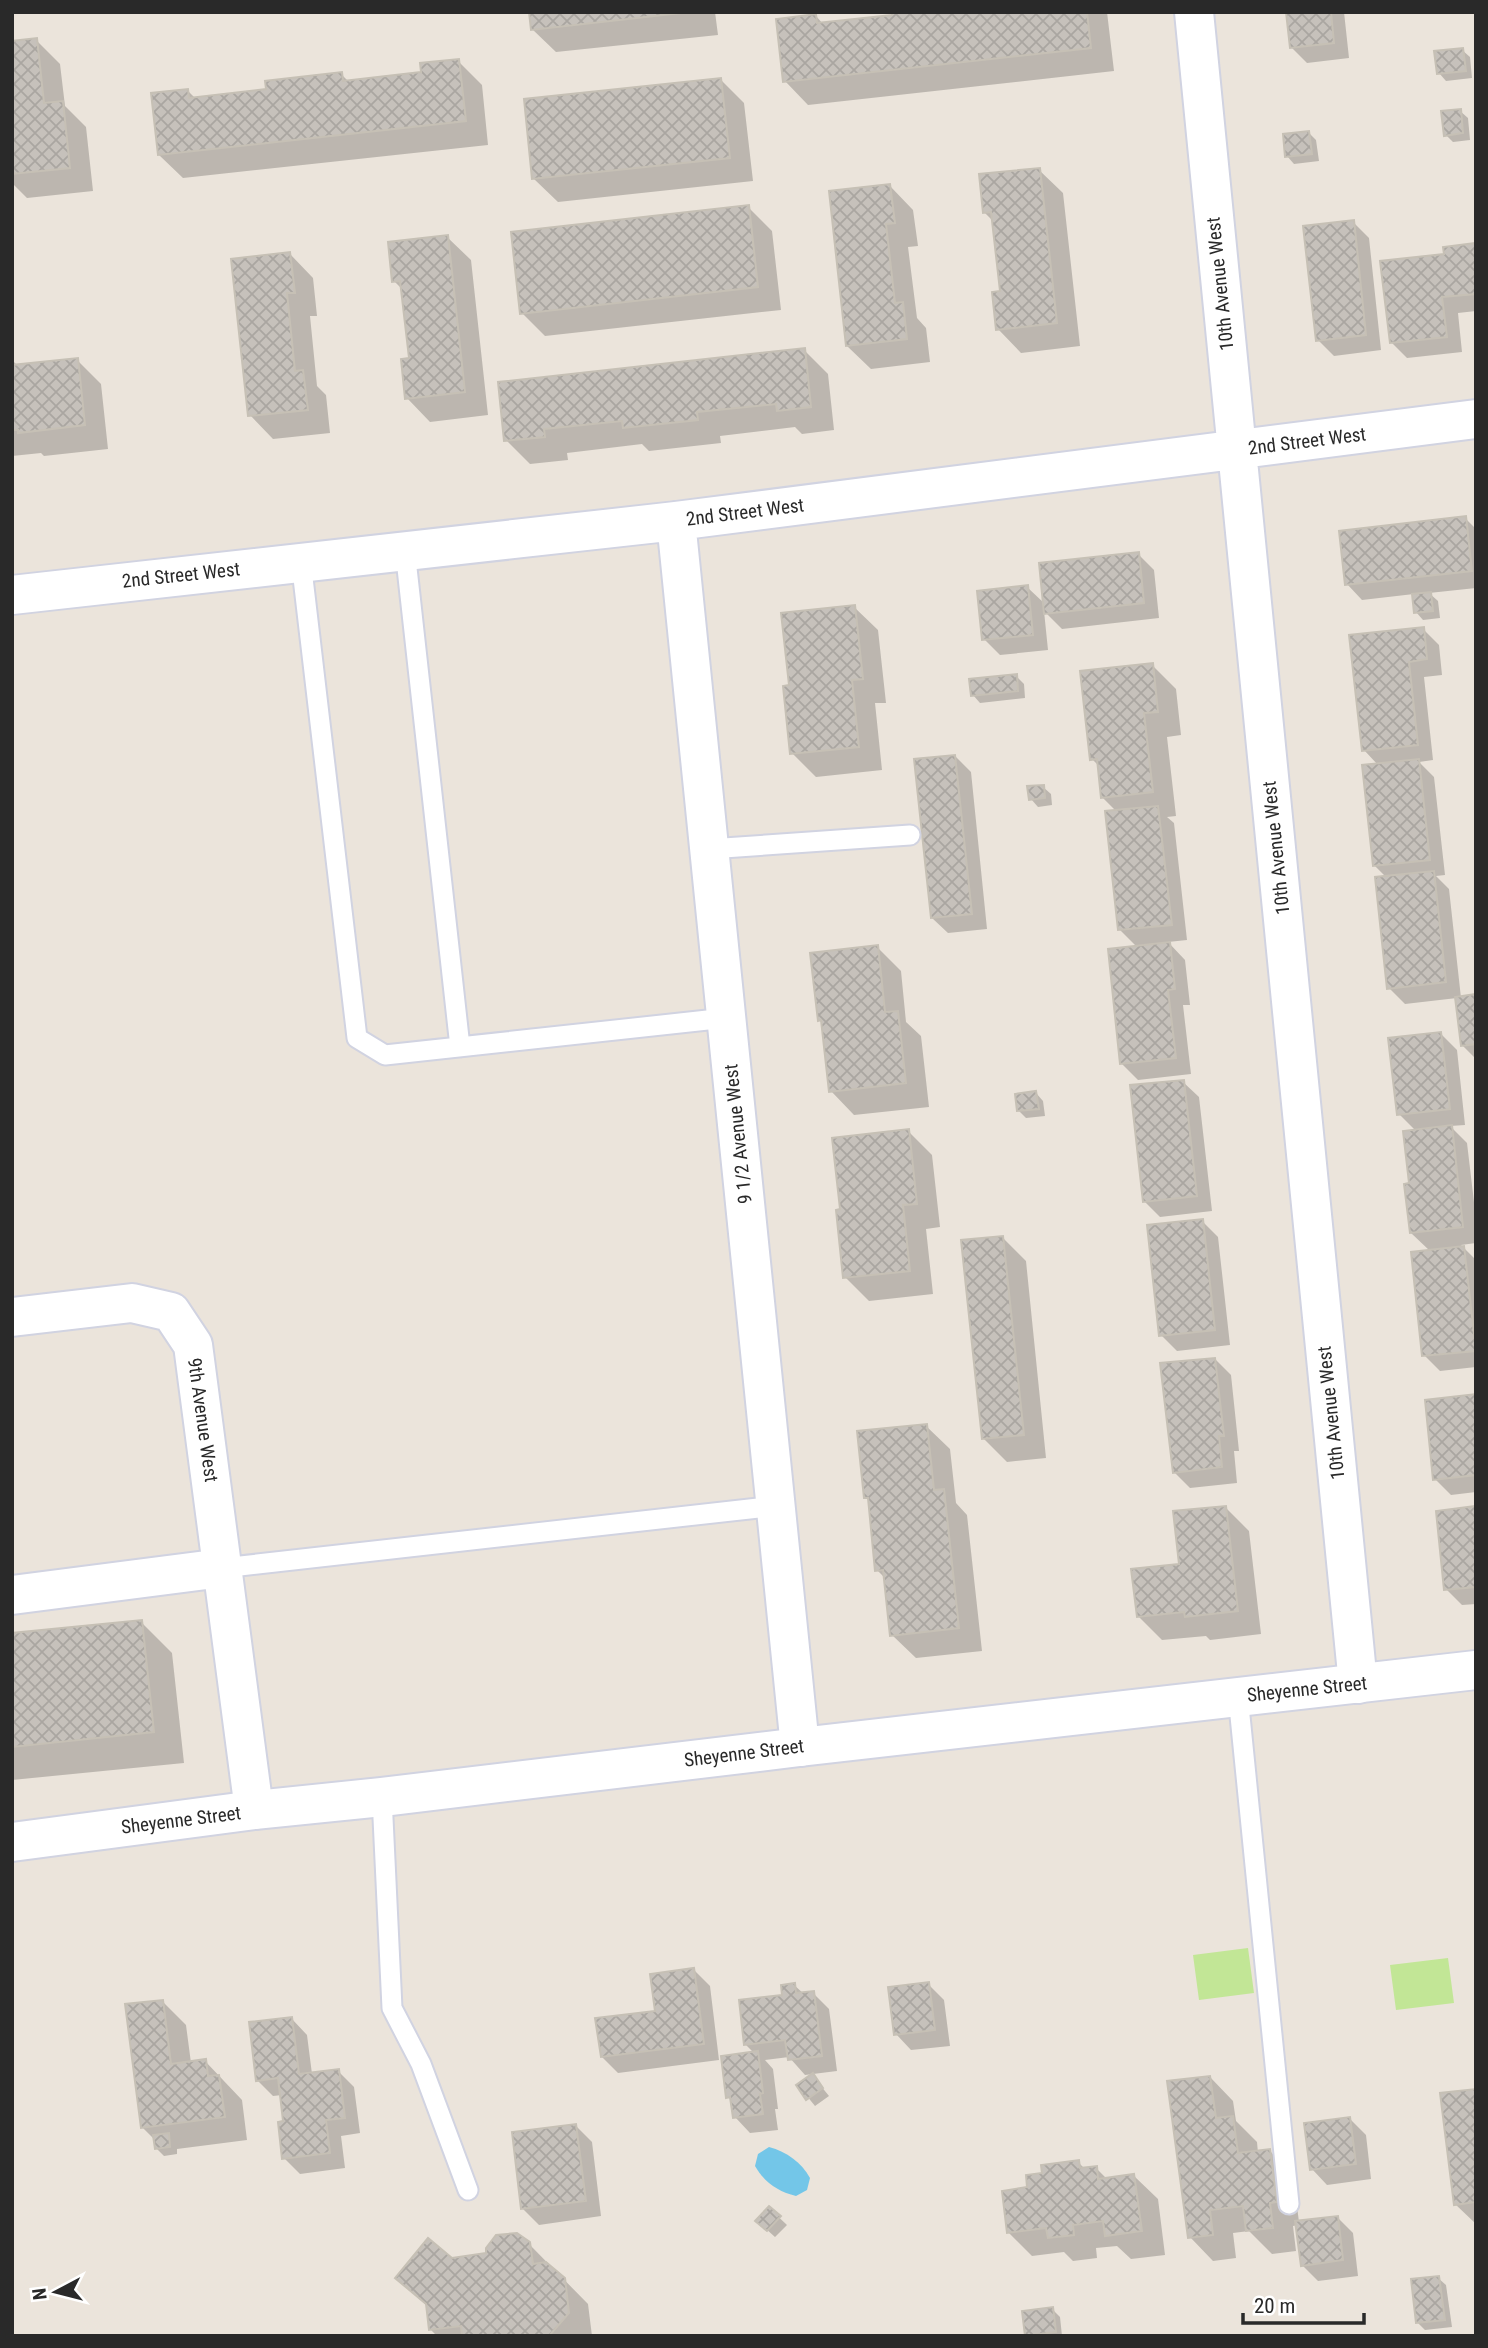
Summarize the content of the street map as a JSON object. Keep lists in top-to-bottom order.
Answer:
{
  "streets": {
    "street": [
      "10th Avenue West",
      "2nd Street West",
      "9 1/2 Avenue West",
      "9th Avenue West",
      "Sheyenne Street"
    ]
  },
  "crossings": [
    ["10th Avenue West", "2nd Street West"],
    ["10th Avenue West", "Sheyenne Street"],
    ["2nd Street West", "9 1/2 Avenue West"],
    ["9 1/2 Avenue West", "Sheyenne Street"],
    ["9th Avenue West", "Sheyenne Street"]
  ],
  "scale_bar": "20 m",
  "north": "left"
}
